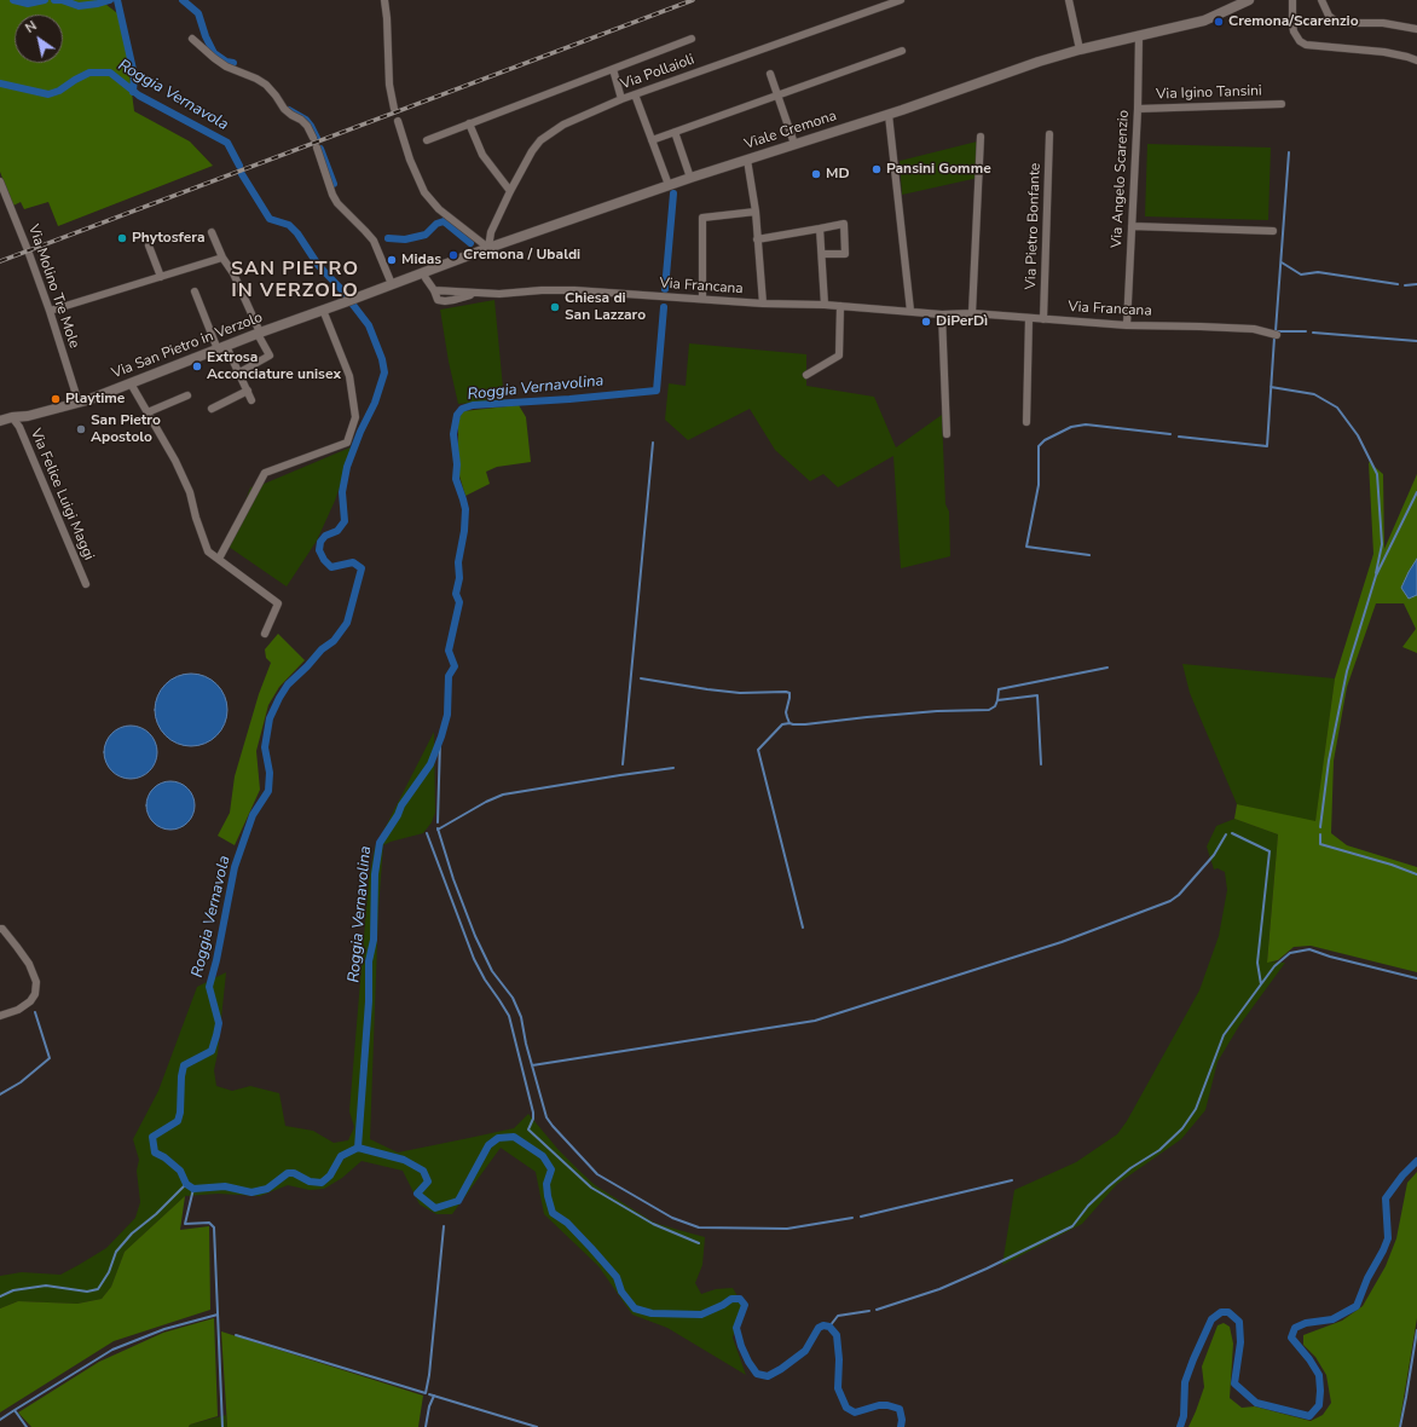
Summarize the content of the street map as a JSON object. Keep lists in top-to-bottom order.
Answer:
{
  "streets": {
    "main road": ["Viale Cremona", "Via San Pietro in Verzolo"],
    "street": [
      "Via Pollaioli",
      "Via Igino Tansini",
      "Via Angelo Scarenzio",
      "Via Pietro Bonfante",
      "Via Molino Tre Mole",
      "Via Francana",
      "Via Felice Luigi Maggi"
    ]
  },
  "crossings": [
    ["Via Pollaioli", "Viale Cremona"],
    ["Via Igino Tansini", "Via Angelo Scarenzio"],
    ["Viale Cremona", "Via Angelo Scarenzio"],
    ["Viale Cremona", "Via Francana"],
    ["Viale Cremona", "Via San Pietro in Verzolo"],
    ["Via Angelo Scarenzio", "Via Francana"],
    ["Via Pietro Bonfante", "Via Francana"],
    ["Via Molino Tre Mole", "Via San Pietro in Verzolo"],
    ["Via San Pietro in Verzolo", "Via Felice Luigi Maggi"]
  ],
  "districts": ["SAN PIETRO IN VERZOLO"],
  "water": ["Roggia Vernavola", "Roggia Vernavolina"],
  "places": [
    "Cremona/Scarenzio",
    "Pansini Gomme",
    "MD",
    "Phytosfera",
    "Cremona / Ubaldi",
    "Midas",
    "Chiesa di San Lazzaro",
    "DiPerDì",
    "Extrosa Acconciature unisex",
    "Playtime",
    "San Pietro Apostolo"
  ],
  "north": "top left"
}
